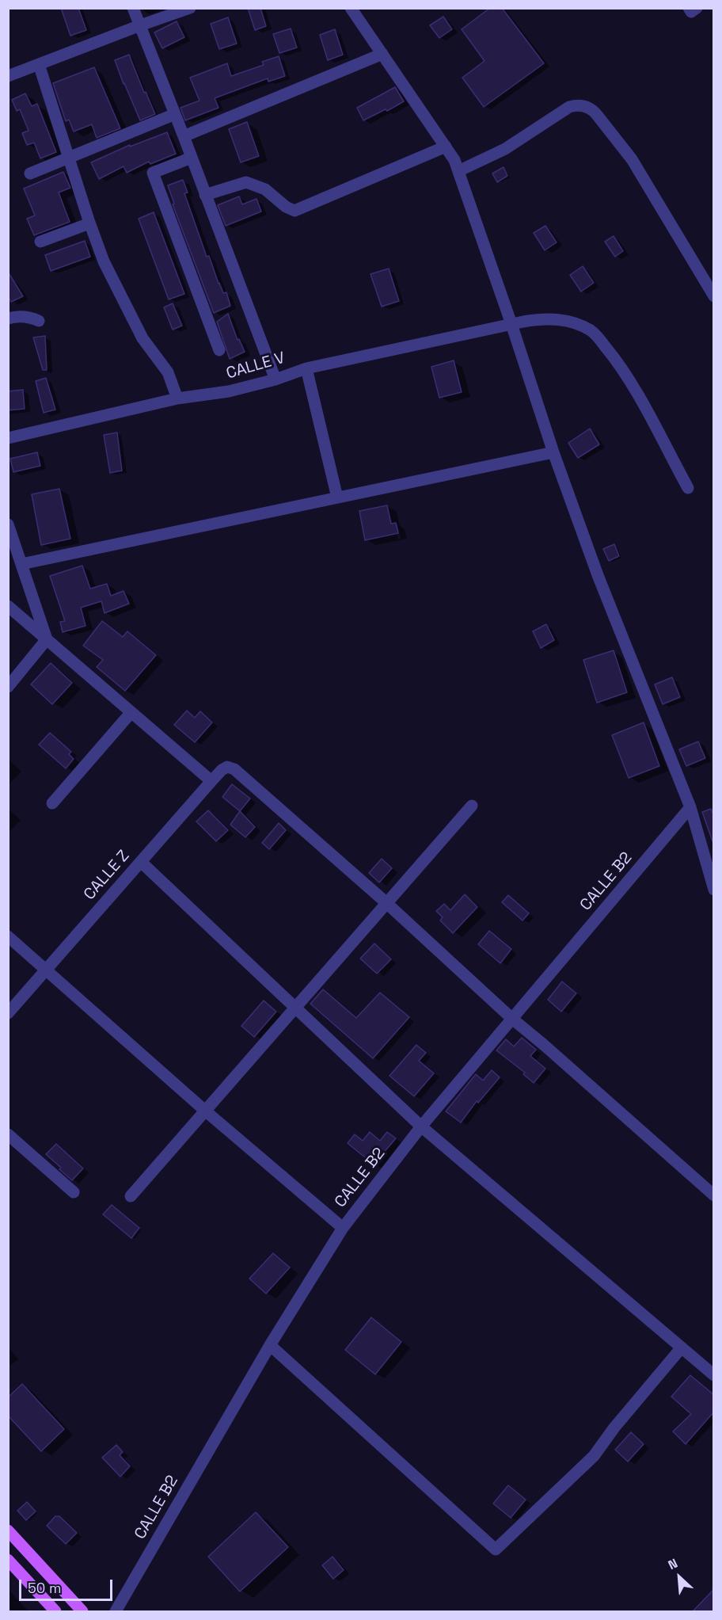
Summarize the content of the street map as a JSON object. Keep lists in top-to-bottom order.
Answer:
{
  "streets": {
    "street": ["CALLE V", "CALLE Z", "CALLE B2"]
  },
  "scale_bar": "50 m",
  "north": "top left"
}
